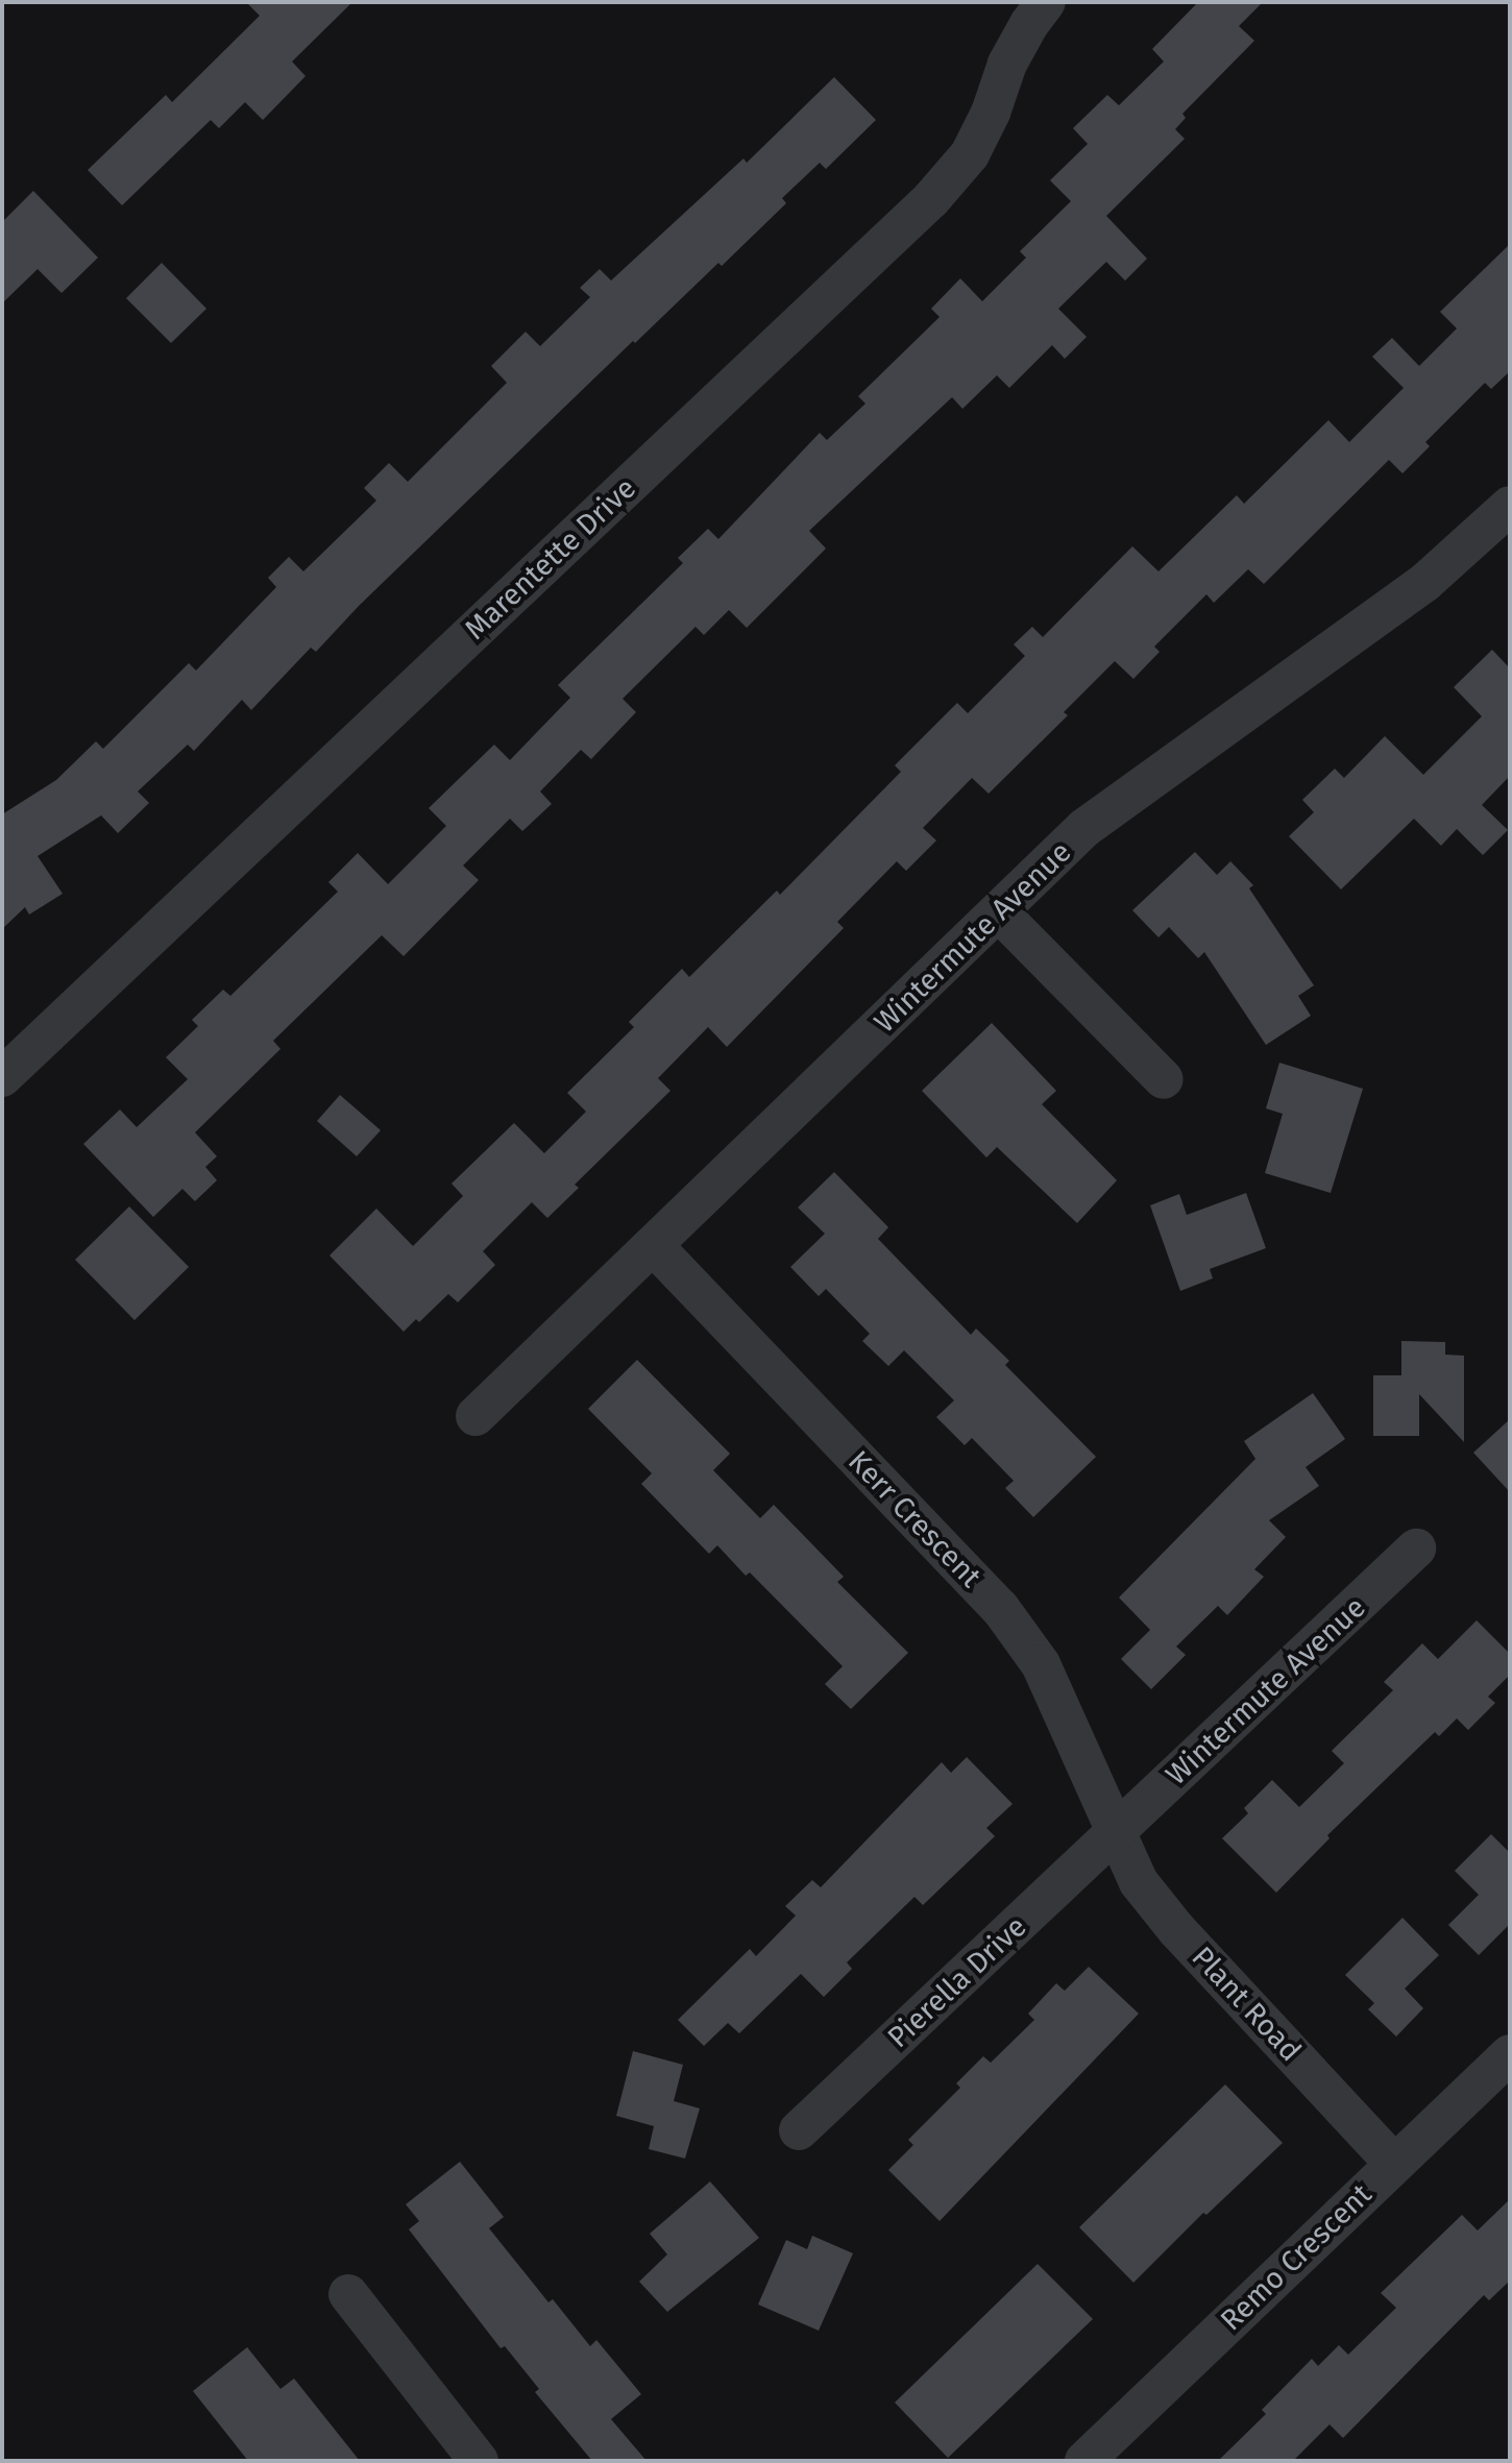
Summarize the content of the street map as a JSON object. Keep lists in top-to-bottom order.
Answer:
{
  "streets": {
    "street": [
      "Marentette Drive",
      "Wintermute Avenue",
      "Kerr Crescent",
      "Pierella Drive",
      "Plant Road",
      "Remo Crescent"
    ]
  },
  "crossings": [
    ["Wintermute Avenue", "Kerr Crescent"],
    ["Wintermute Avenue", "Pierella Drive"],
    ["Wintermute Avenue", "Plant Road"],
    ["Kerr Crescent", "Pierella Drive"],
    ["Kerr Crescent", "Plant Road"],
    ["Pierella Drive", "Plant Road"],
    ["Plant Road", "Remo Crescent"]
  ]
}
